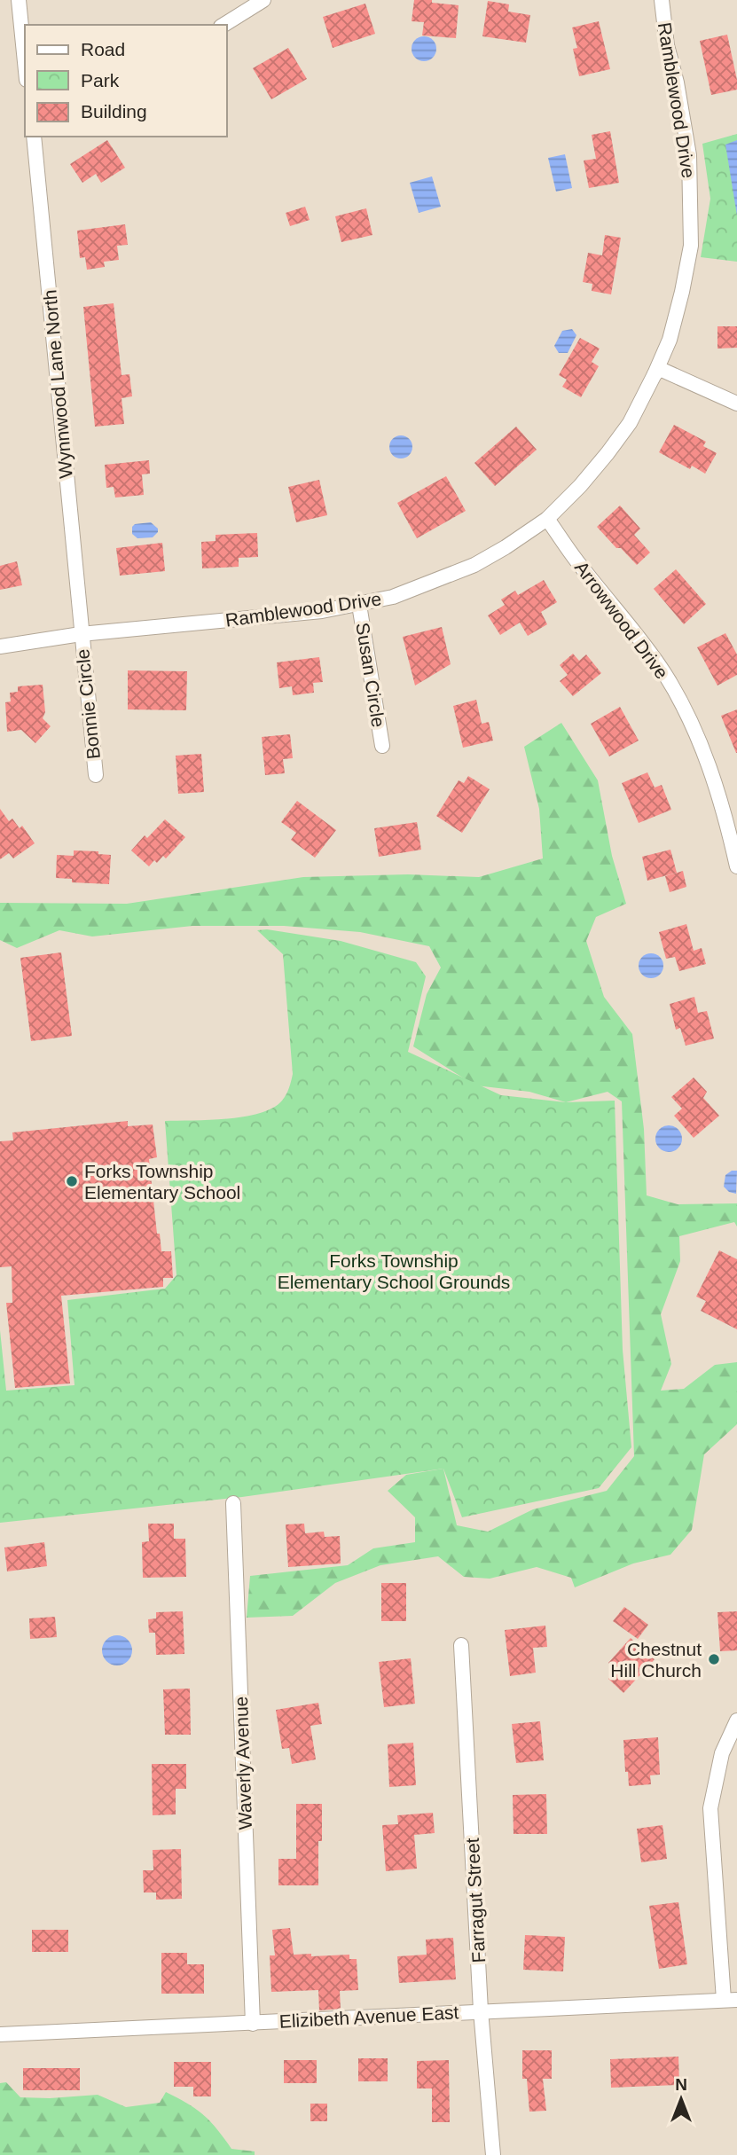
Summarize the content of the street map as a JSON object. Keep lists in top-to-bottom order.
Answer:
{
  "streets": {
    "street": [
      "Ramblewood Drive",
      "Wynnwood Lane North",
      "Arrowwood Drive",
      "Susan Circle",
      "Bonnie Circle",
      "Waverly Avenue",
      "Farragut Street",
      "Elizibeth Avenue East"
    ]
  },
  "crossings": [
    ["Ramblewood Drive", "Wynnwood Lane North"],
    ["Ramblewood Drive", "Arrowwood Drive"],
    ["Ramblewood Drive", "Susan Circle"],
    ["Ramblewood Drive", "Bonnie Circle"],
    ["Wynnwood Lane North", "Bonnie Circle"],
    ["Waverly Avenue", "Elizibeth Avenue East"],
    ["Farragut Street", "Elizibeth Avenue East"]
  ],
  "parks": ["Forks Township Elementary School Grounds"],
  "places": ["Forks Township Elementary School", "Chestnut Hill Church"],
  "legend": ["Road", "Park", "Building"],
  "north": "top"
}
